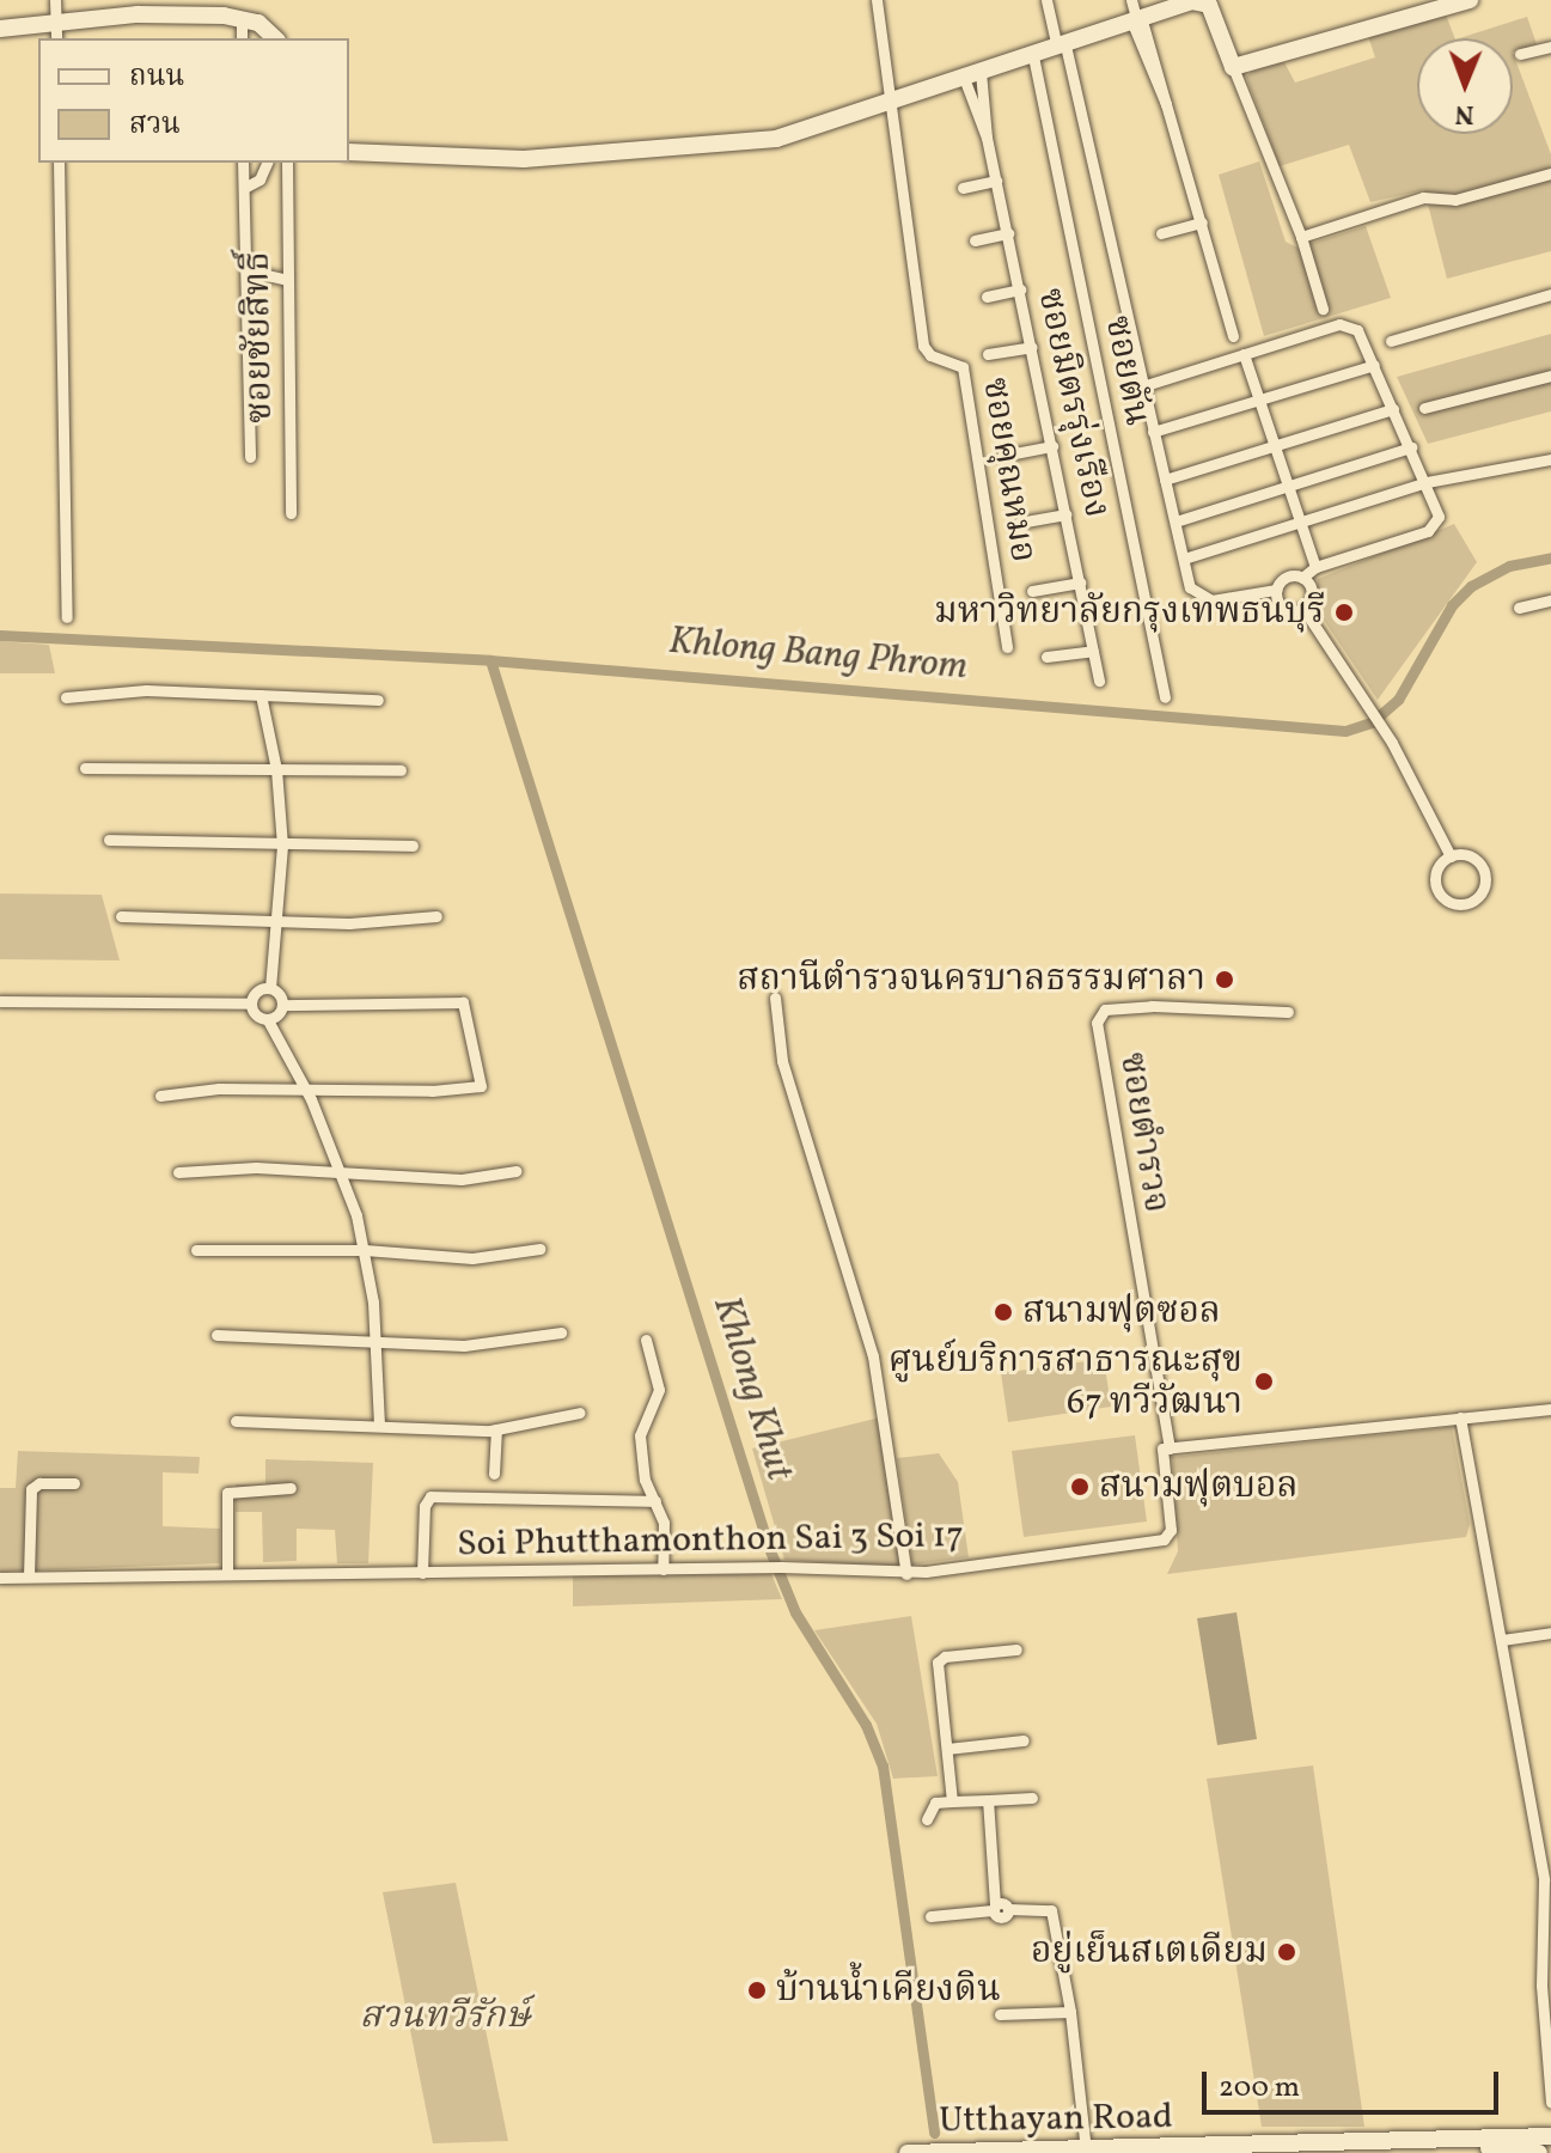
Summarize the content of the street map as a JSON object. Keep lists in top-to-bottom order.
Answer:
{
  "streets": {
    "street": [
      "ซอยชัยสิทธิ์",
      "ซอยตัน",
      "ซอยมิตรรุ่งเรือง",
      "ซอยคุณหมอ",
      "ซอยตำรวจ",
      "Soi Phutthamonthon Sai 3 Soi 17",
      "Utthayan Road"
    ]
  },
  "crossings": [
    ["ซอยตำรวจ", "Soi Phutthamonthon Sai 3 Soi 17"]
  ],
  "water": ["Khlong Bang Phrom", "Khlong Khut"],
  "parks": ["สวนทวีรักษ์"],
  "places": [
    "มหาวิทยาลัยกรุงเทพธนบุรี",
    "สถานีตำรวจนครบาลธรรมศาลา",
    "สนามฟุตซอล",
    "ศูนย์บริการสาธารณะสุข 67 ทวีวัฒนา",
    "สนามฟุตบอล",
    "อยู่เย็นสเตเดียม",
    "บ้านน้ำเคียงดิน"
  ],
  "legend": ["ถนน", "สวน"],
  "scale_bar": "200 m",
  "north": "bottom"
}
